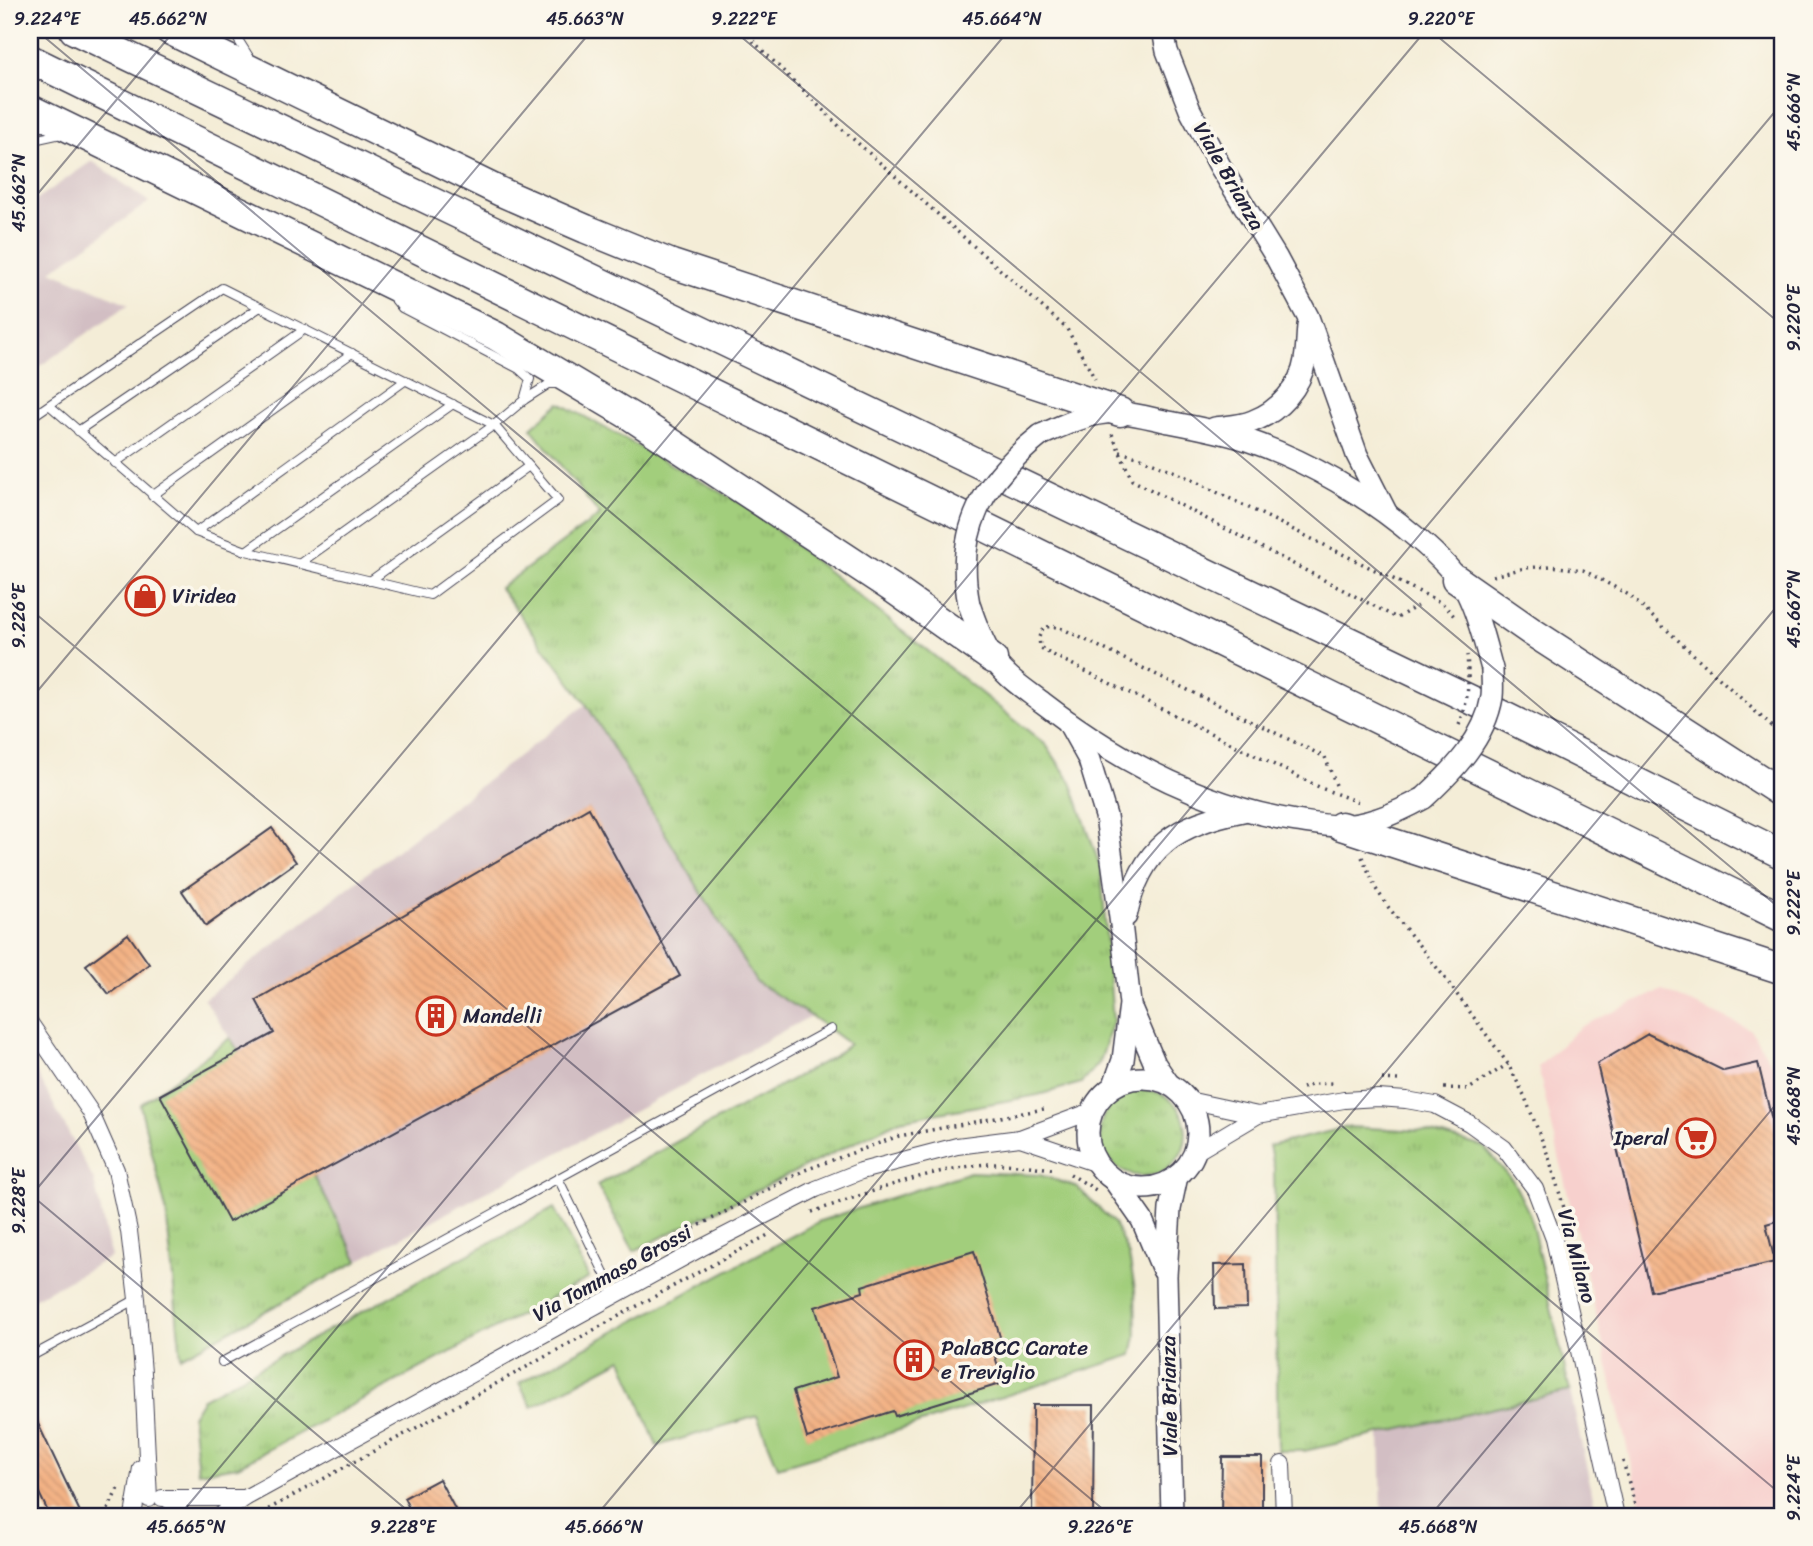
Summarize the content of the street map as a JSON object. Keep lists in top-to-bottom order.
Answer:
{
  "streets": {
    "main road": ["Viale Brianza"],
    "street": ["Via Milano", "Via Tommaso Grossi"]
  },
  "crossings": [
    ["Viale Brianza", "Via Milano"],
    ["Viale Brianza", "Via Tommaso Grossi"],
    ["Via Milano", "Via Tommaso Grossi"]
  ],
  "places": {
    "shop": ["Viridea"],
    "building": ["Mandelli", "PalaBCC Carate e Treviglio"],
    "supermarket": ["Iperal"]
  },
  "coordinates": [
    "9.224°E",
    "45.662°N",
    "45.663°N",
    "9.222°E",
    "45.664°N",
    "9.220°E",
    "45.666°N",
    "45.667°N",
    "9.226°E",
    "45.668°N",
    "9.228°E",
    "45.665°N"
  ]
}
